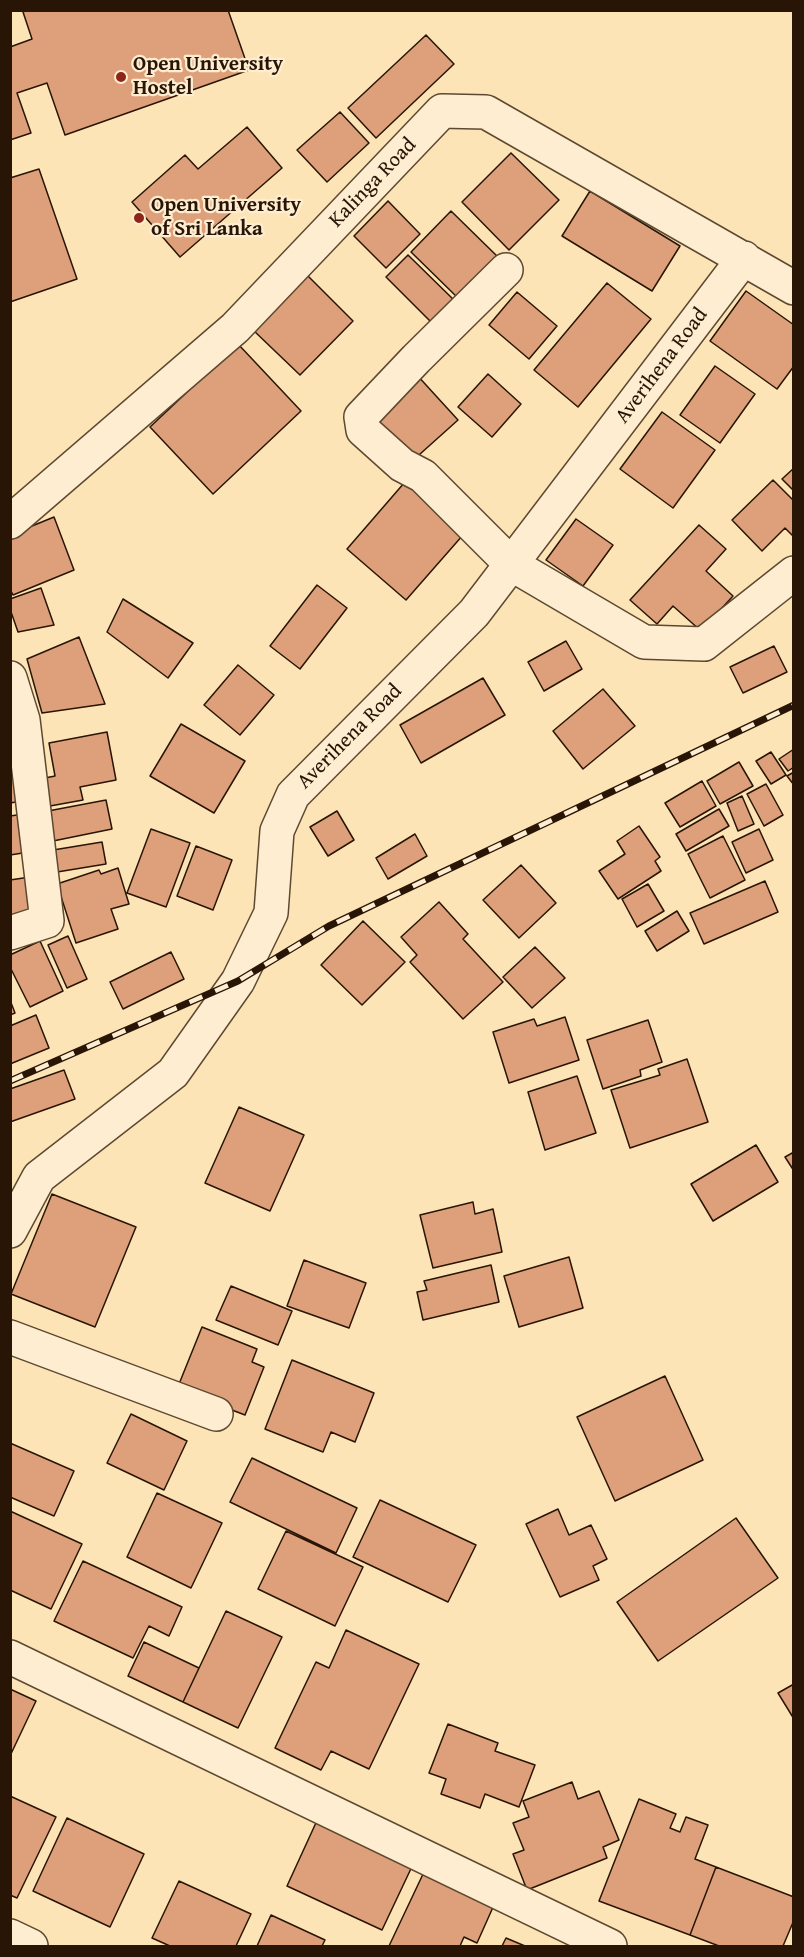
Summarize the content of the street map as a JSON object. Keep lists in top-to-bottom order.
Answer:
{
  "streets": {
    "street": ["Kalinga Road", "Averihena Road"]
  },
  "crossings": [
    ["Kalinga Road", "Averihena Road"]
  ],
  "places": ["Open University Hostel", "Open University of Sri Lanka"]
}
